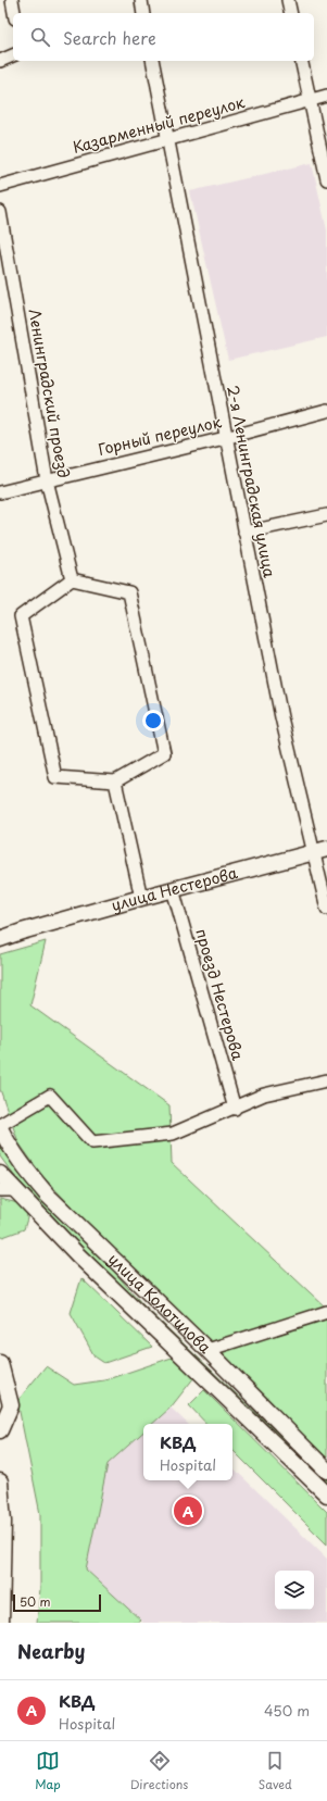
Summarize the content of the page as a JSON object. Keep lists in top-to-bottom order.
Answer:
{
  "streets": {
    "main road": ["улица Нестерова", "улица Колотилова"],
    "street": [
      "Казарменный переулок",
      "Ленинградский проезд",
      "Горный переулок",
      "2-я Ленинградская улица",
      "проезд Нестерова"
    ]
  },
  "crossings": [
    ["Казарменный переулок", "2-я Ленинградская улица"],
    ["Ленинградский проезд", "Горный переулок"],
    ["Горный переулок", "2-я Ленинградская улица"],
    ["2-я Ленинградская улица", "улица Нестерова"],
    ["улица Нестерова", "проезд Нестерова"]
  ],
  "scale_bar": "50 m",
  "page": {
    "search": "Search here",
    "popup": ["КВД", "Hospital"],
    "pins": "A",
    "scale": "50 m",
    "heading": "Nearby",
    "list": [
      {
        "mark": "A",
        "name": "КВД",
        "note": "Hospital",
        "value": "450 m"
      }
    ],
    "nav": ["Map", "Directions", "Saved"]
  }
}
